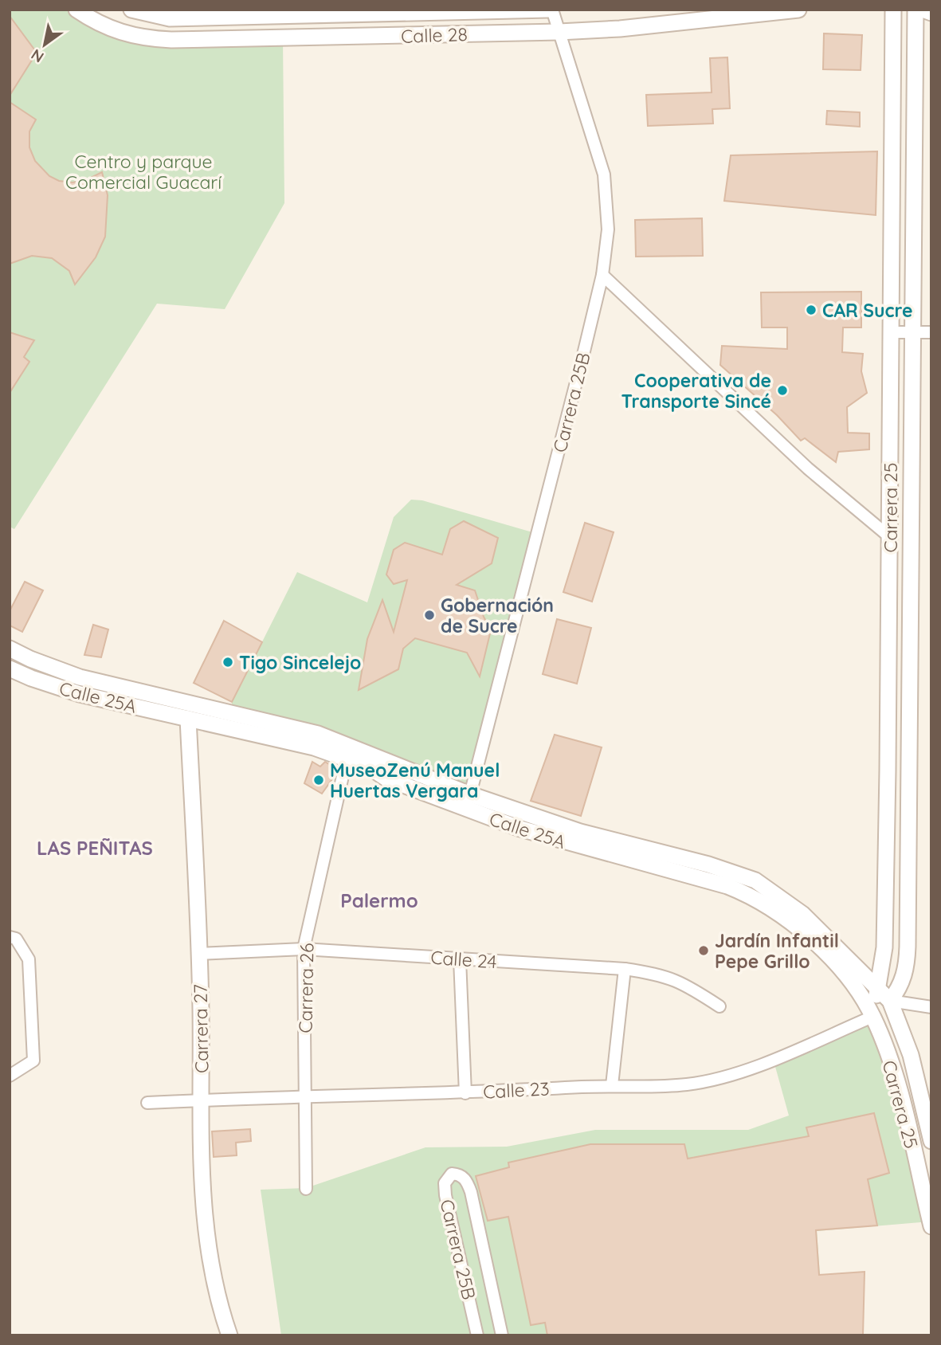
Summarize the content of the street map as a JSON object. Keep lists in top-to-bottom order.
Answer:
{
  "streets": {
    "main road": [
      "Calle 28",
      "Carrera 25",
      "Calle 25A",
      "Carrera 27"
    ],
    "street": [
      "Carrera 25B",
      "Calle 24",
      "Carrera 26",
      "Calle 23"
    ]
  },
  "crossings": [
    ["Calle 28", "Carrera 25B"],
    ["Carrera 25B", "Calle 25A"],
    ["Carrera 25", "Calle 25A"],
    ["Carrera 25", "Calle 23"],
    ["Calle 25A", "Carrera 26"],
    ["Calle 25A", "Carrera 27"],
    ["Calle 25A", "Calle 23"],
    ["Calle 24", "Carrera 26"],
    ["Calle 24", "Carrera 27"],
    ["Carrera 26", "Calle 23"],
    ["Carrera 27", "Calle 23"]
  ],
  "districts": ["LAS PEÑITAS", "Palermo"],
  "parks": ["Centro y parque Comercial Guacarí"],
  "places": [
    "CAR Sucre",
    "Cooperativa de Transporte Sincé",
    "Gobernación de Sucre",
    "Tigo Sincelejo",
    "MuseoZenú Manuel Huertas Vergara",
    "Jardín Infantil Pepe Grillo"
  ],
  "north": "bottom left"
}
